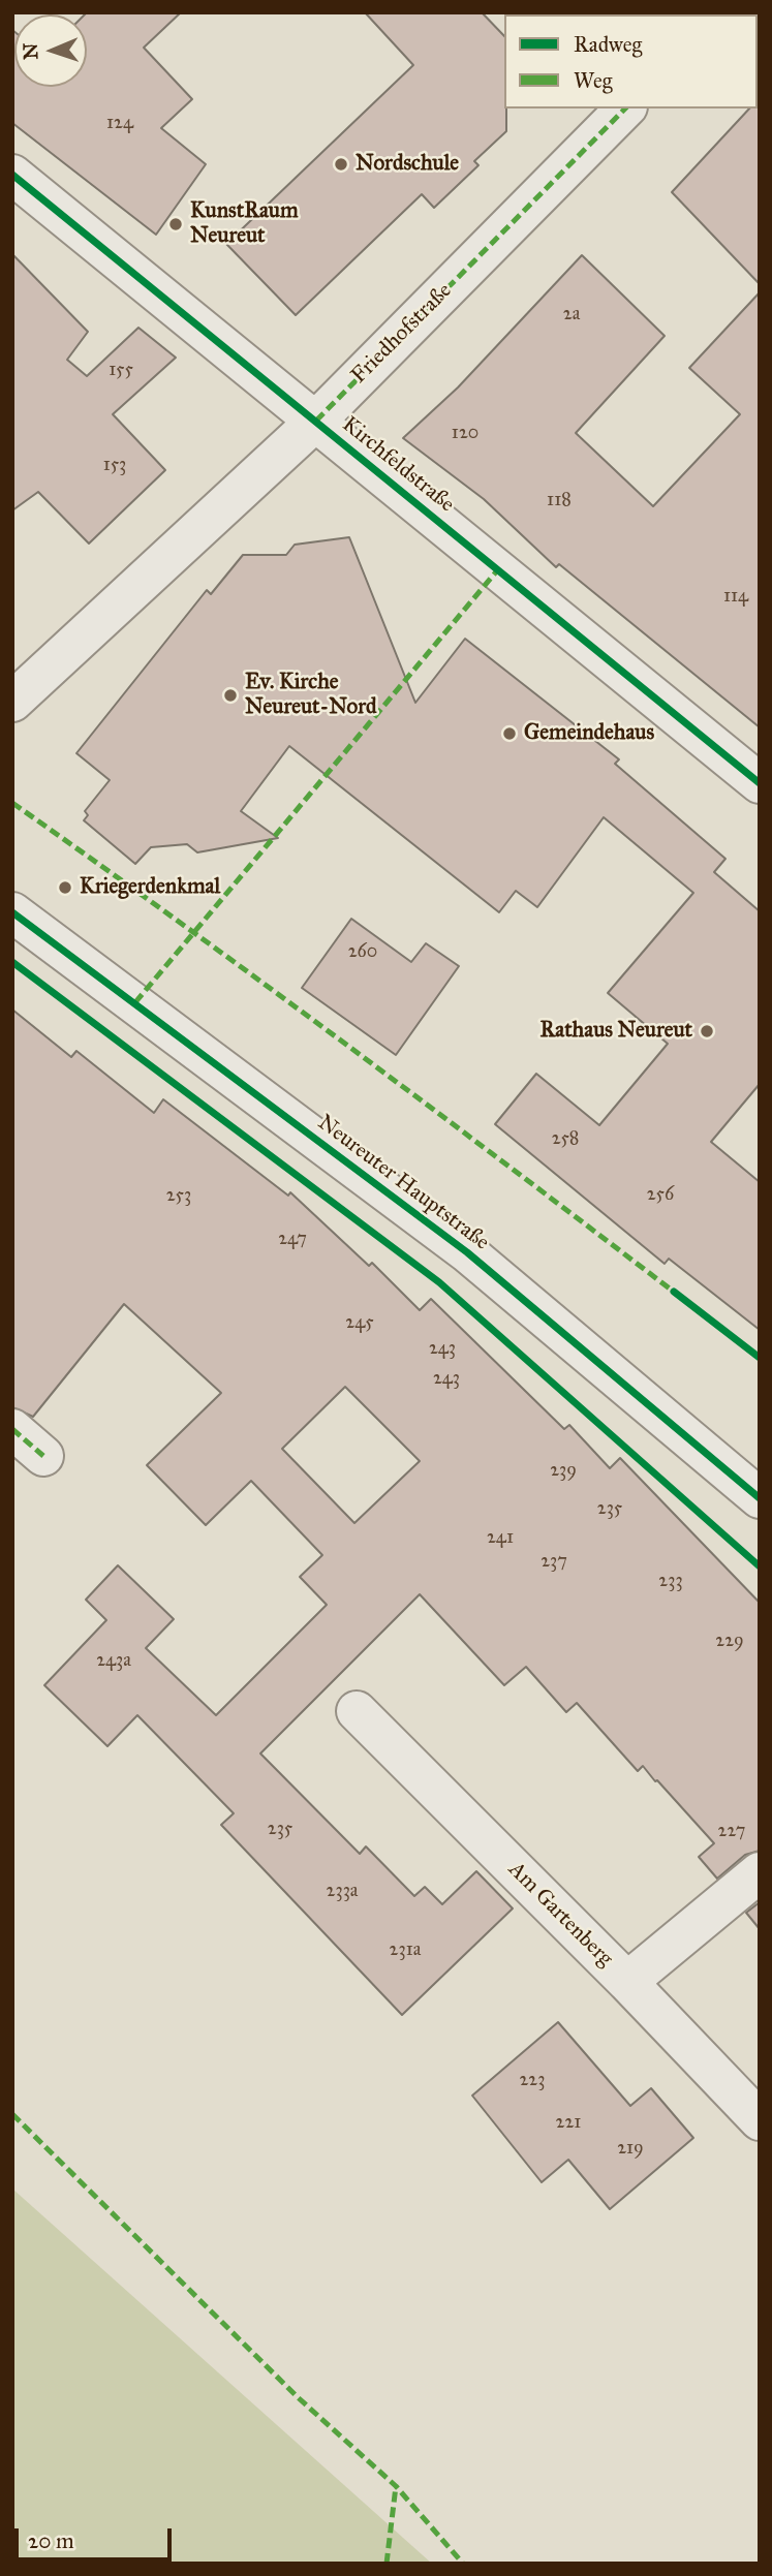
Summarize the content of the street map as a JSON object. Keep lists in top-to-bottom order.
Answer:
{
  "streets": {
    "street": [
      "Friedhofstraße",
      "Kirchfeldstraße",
      "Neureuter Hauptstraße",
      "Am Gartenberg"
    ]
  },
  "crossings": [
    ["Friedhofstraße", "Kirchfeldstraße"]
  ],
  "places": [
    "Nordschule",
    "KunstRaum Neureut",
    "Ev. Kirche Neureut-Nord",
    "Gemeindehaus",
    "Kriegerdenkmal",
    "Rathaus Neureut"
  ],
  "house_numbers": [
    "124",
    "2a",
    "155",
    "120",
    "153",
    "118",
    "114",
    "260",
    "258",
    "256",
    "253",
    "247",
    "245",
    "243",
    "243",
    "239",
    "235",
    "241",
    "237",
    "233",
    "229",
    "243a",
    "235",
    "227",
    "233a",
    "231a",
    "223",
    "221",
    "219"
  ],
  "legend": ["Radweg", "Weg"],
  "scale_bar": "20 m",
  "north": "left"
}
